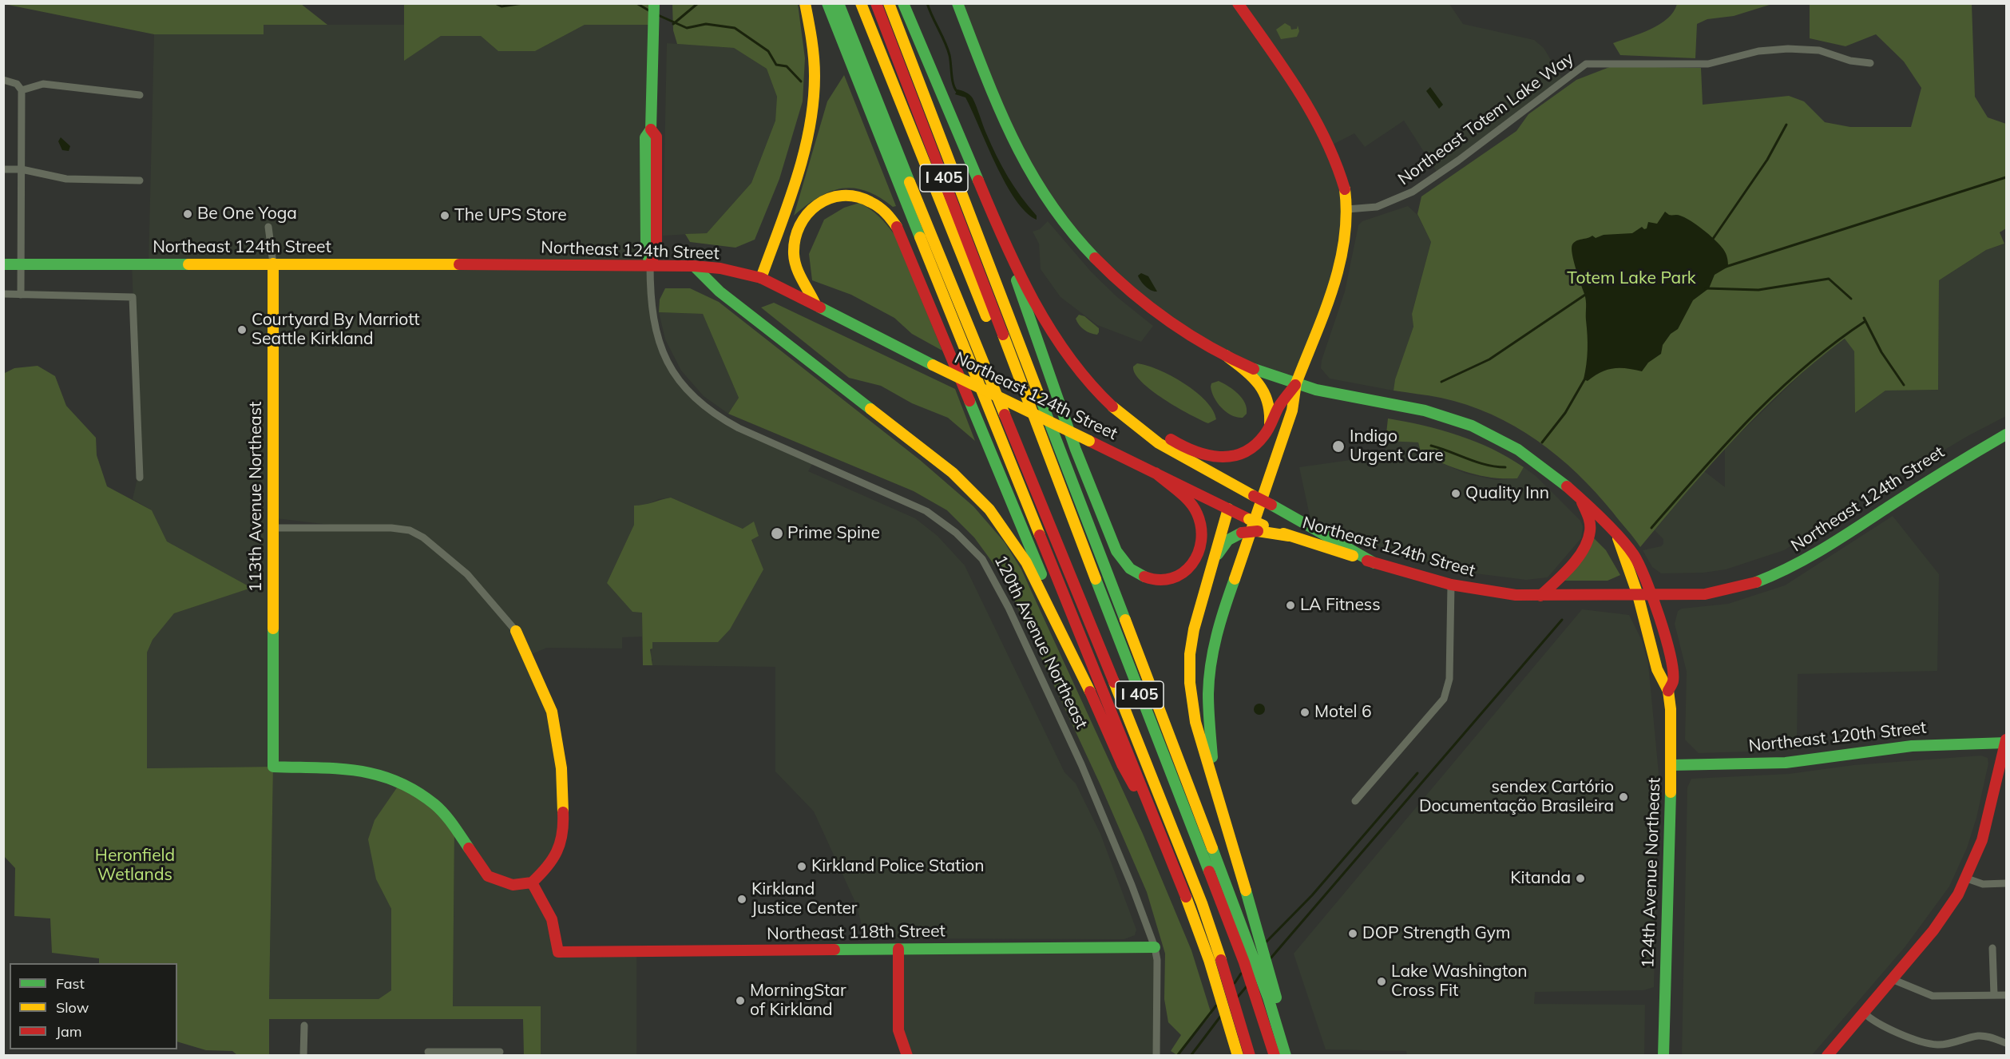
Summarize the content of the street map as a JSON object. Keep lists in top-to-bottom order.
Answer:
{
  "streets": {
    "main road": [
      "I 405",
      "Northeast 124th Street",
      "113th Avenue Northeast",
      "Northeast 120th Street",
      "124th Avenue Northeast",
      "Northeast 118th Street"
    ],
    "street": ["Northeast Totem Lake Way", "120th Avenue Northeast"]
  },
  "crossings": [
    ["Northeast 124th Street", "113th Avenue Northeast"],
    ["Northeast 124th Street", "120th Avenue Northeast"],
    ["Northeast 124th Street", "124th Avenue Northeast"],
    ["113th Avenue Northeast", "Northeast 118th Street"],
    ["120th Avenue Northeast", "Northeast 118th Street"],
    ["Northeast 120th Street", "124th Avenue Northeast"]
  ],
  "parks": ["Totem Lake Park", "Heronfield Wetlands"],
  "places": [
    "Be One Yoga",
    "The UPS Store",
    "Courtyard By Marriott Seattle Kirkland",
    "Indigo Urgent Care",
    "Quality Inn",
    "Prime Spine",
    "LA Fitness",
    "Motel 6",
    "sendex Cartório Documentação Brasileira",
    "Kirkland Police Station",
    "Kitanda",
    "Kirkland Justice Center",
    "DOP Strength Gym",
    "Lake Washington Cross Fit",
    "MorningStar of Kirkland"
  ],
  "legend": ["Fast", "Slow", "Jam"]
}
